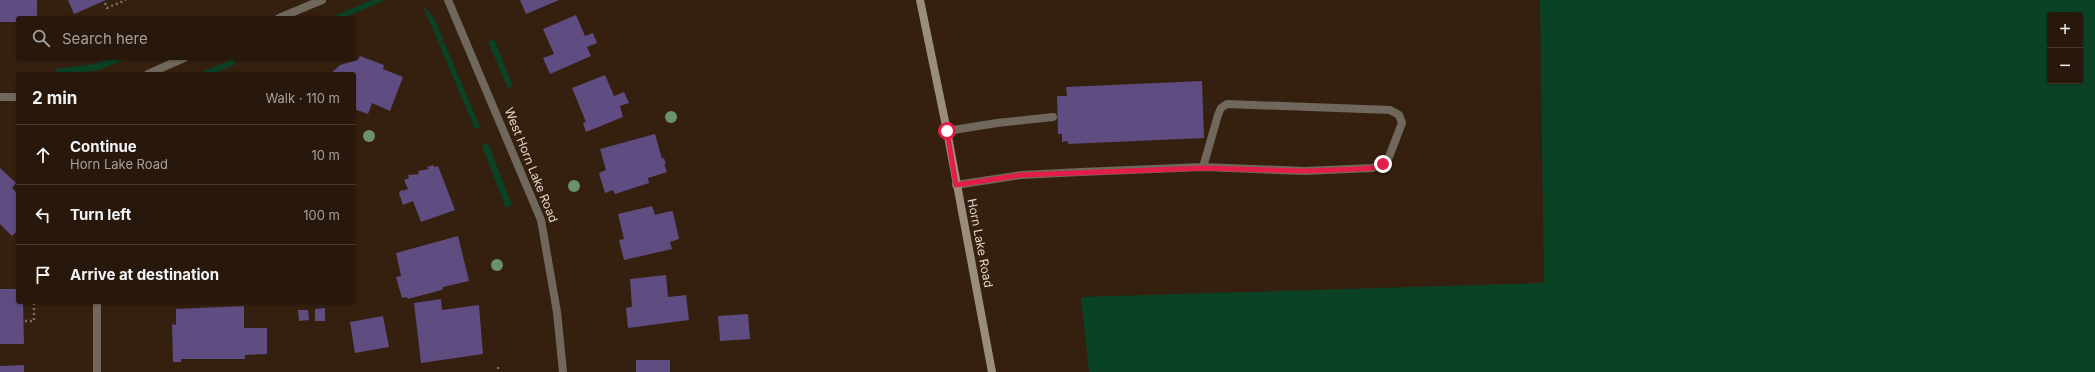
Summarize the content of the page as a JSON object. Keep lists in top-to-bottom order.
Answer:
{
  "streets": {
    "main road": ["Horn Lake Road"],
    "street": ["West Horn Lake Road"]
  },
  "page": {
    "map_buttons": ["+", "−"],
    "search": "Search here",
    "heading": ["2 min", "Walk · 110 m"],
    "list": [
      ["Continue", "Horn Lake Road", "10 m"],
      ["Turn left", "100 m"],
      "Arrive at destination"
    ]
  }
}
